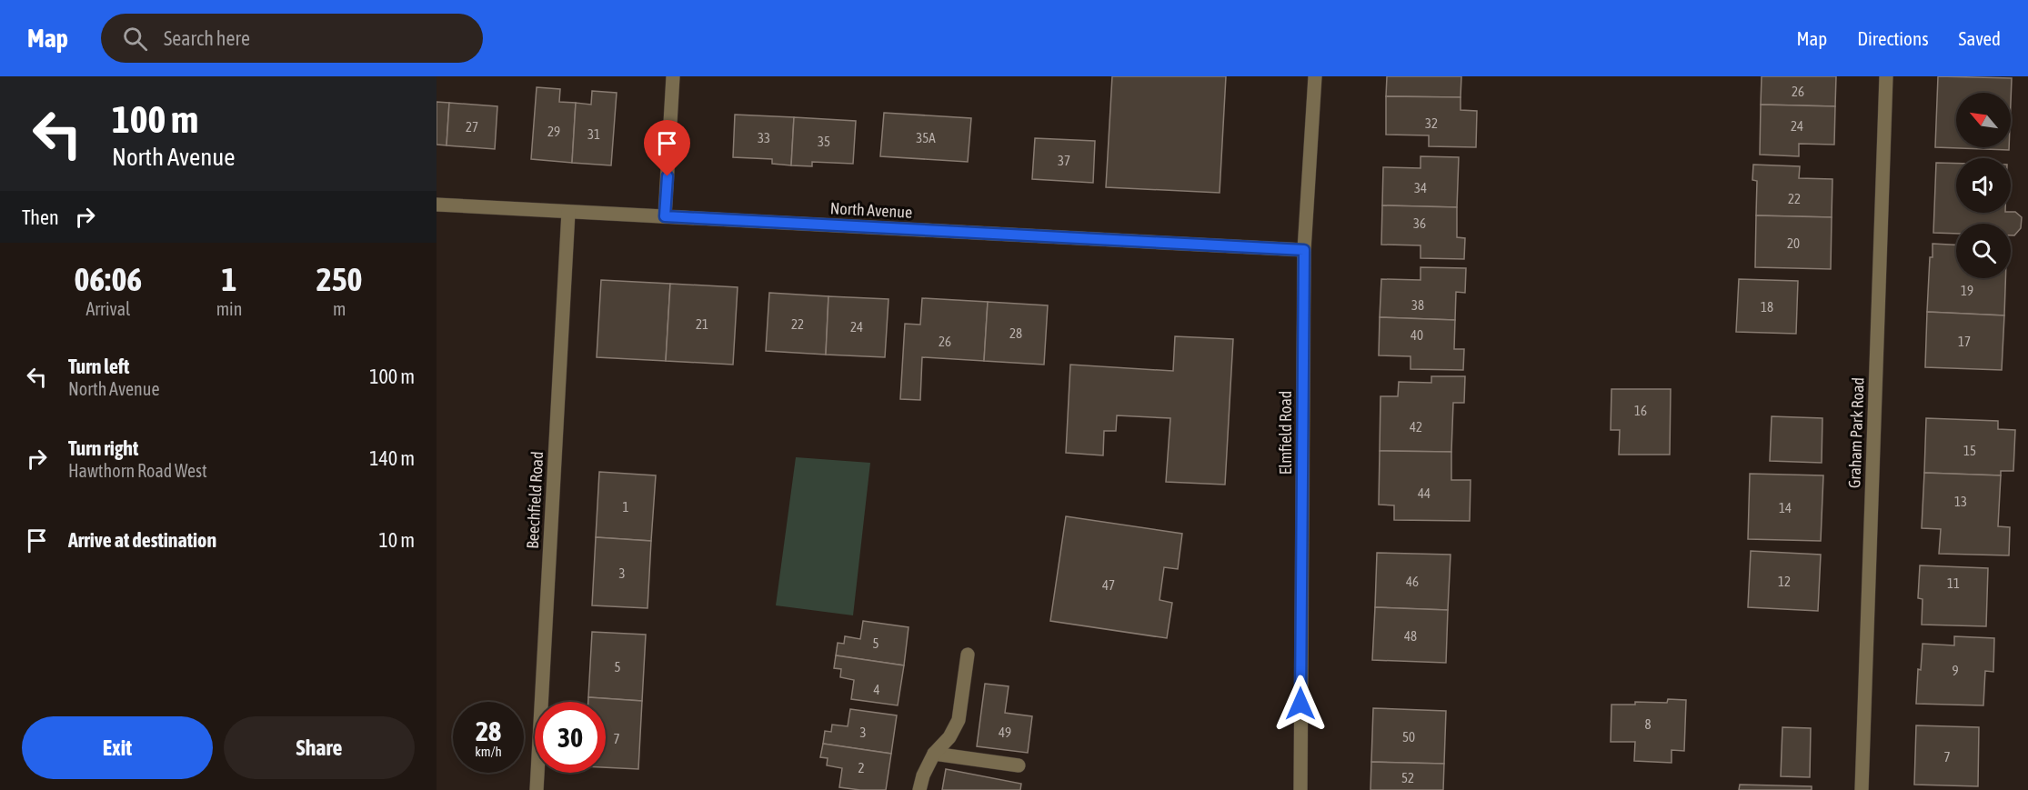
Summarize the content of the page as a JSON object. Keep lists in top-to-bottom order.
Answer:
{
  "streets": {
    "street": [
      "North Avenue",
      "Elmfield Road",
      "Graham Park Road",
      "Beechfield Road"
    ]
  },
  "crossings": [
    ["North Avenue", "Elmfield Road"],
    ["North Avenue", "Beechfield Road"]
  ],
  "house_numbers": [
    "26",
    "32",
    "24",
    "27",
    "29",
    "31",
    "33",
    "35A",
    "35",
    "37",
    "34",
    "22",
    "36",
    "20",
    "19",
    "38",
    "18",
    "21",
    "22",
    "24",
    "28",
    "40",
    "26",
    "17",
    "16",
    "42",
    "15",
    "44",
    "13",
    "1",
    "14",
    "3",
    "46",
    "12",
    "11",
    "47",
    "48",
    "5",
    "5",
    "9",
    "4",
    "8",
    "3",
    "49",
    "50",
    "7",
    "7",
    "2",
    "52"
  ],
  "north": "top left",
  "page": {
    "header": "Map",
    "search": "Search here",
    "nav": ["Map", "Directions", "Saved"],
    "turn": ["100 m", "North Avenue"],
    "then": "Then",
    "eta": [
      "06:06",
      "Arrival",
      "1",
      "min",
      "250",
      "m"
    ],
    "list": [
      {
        "name": "Turn left",
        "note": "North Avenue",
        "value": "100 m"
      },
      {
        "name": "Turn right",
        "note": "Hawthorn Road West",
        "value": "140 m"
      },
      {
        "name": "Arrive at destination",
        "value": "10 m"
      }
    ],
    "speed": "28 km/h",
    "limit": "30",
    "buttons": ["Exit", "Share"]
  }
}
